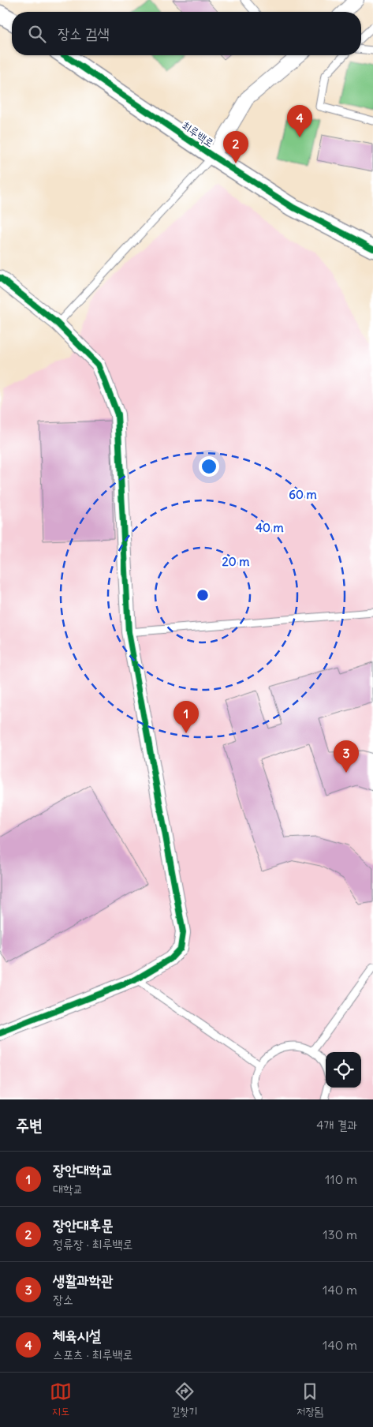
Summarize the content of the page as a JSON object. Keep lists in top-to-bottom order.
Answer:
{
  "streets": {
    "street": ["최루백로"]
  },
  "page": {
    "search": "장소 검색",
    "pins": [
      "4",
      "2",
      "1",
      "3"
    ],
    "heading": ["주변", "4개 결과"],
    "list": [
      {
        "mark": "1",
        "name": "장안대학교",
        "note": "대학교",
        "value": "110 m"
      },
      {
        "mark": "2",
        "name": "장안대후문",
        "note": "정류장 · 최루백로",
        "value": "130 m"
      },
      {
        "mark": "3",
        "name": "생활과학관",
        "note": "장소",
        "value": "140 m"
      },
      {
        "mark": "4",
        "name": "체육시설",
        "note": "스포츠 · 최루백로",
        "value": "140 m"
      }
    ],
    "nav": ["지도", "길찾기", "저장됨"]
  },
  "rings": ["60 m", "40 m", "20 m"]
}
